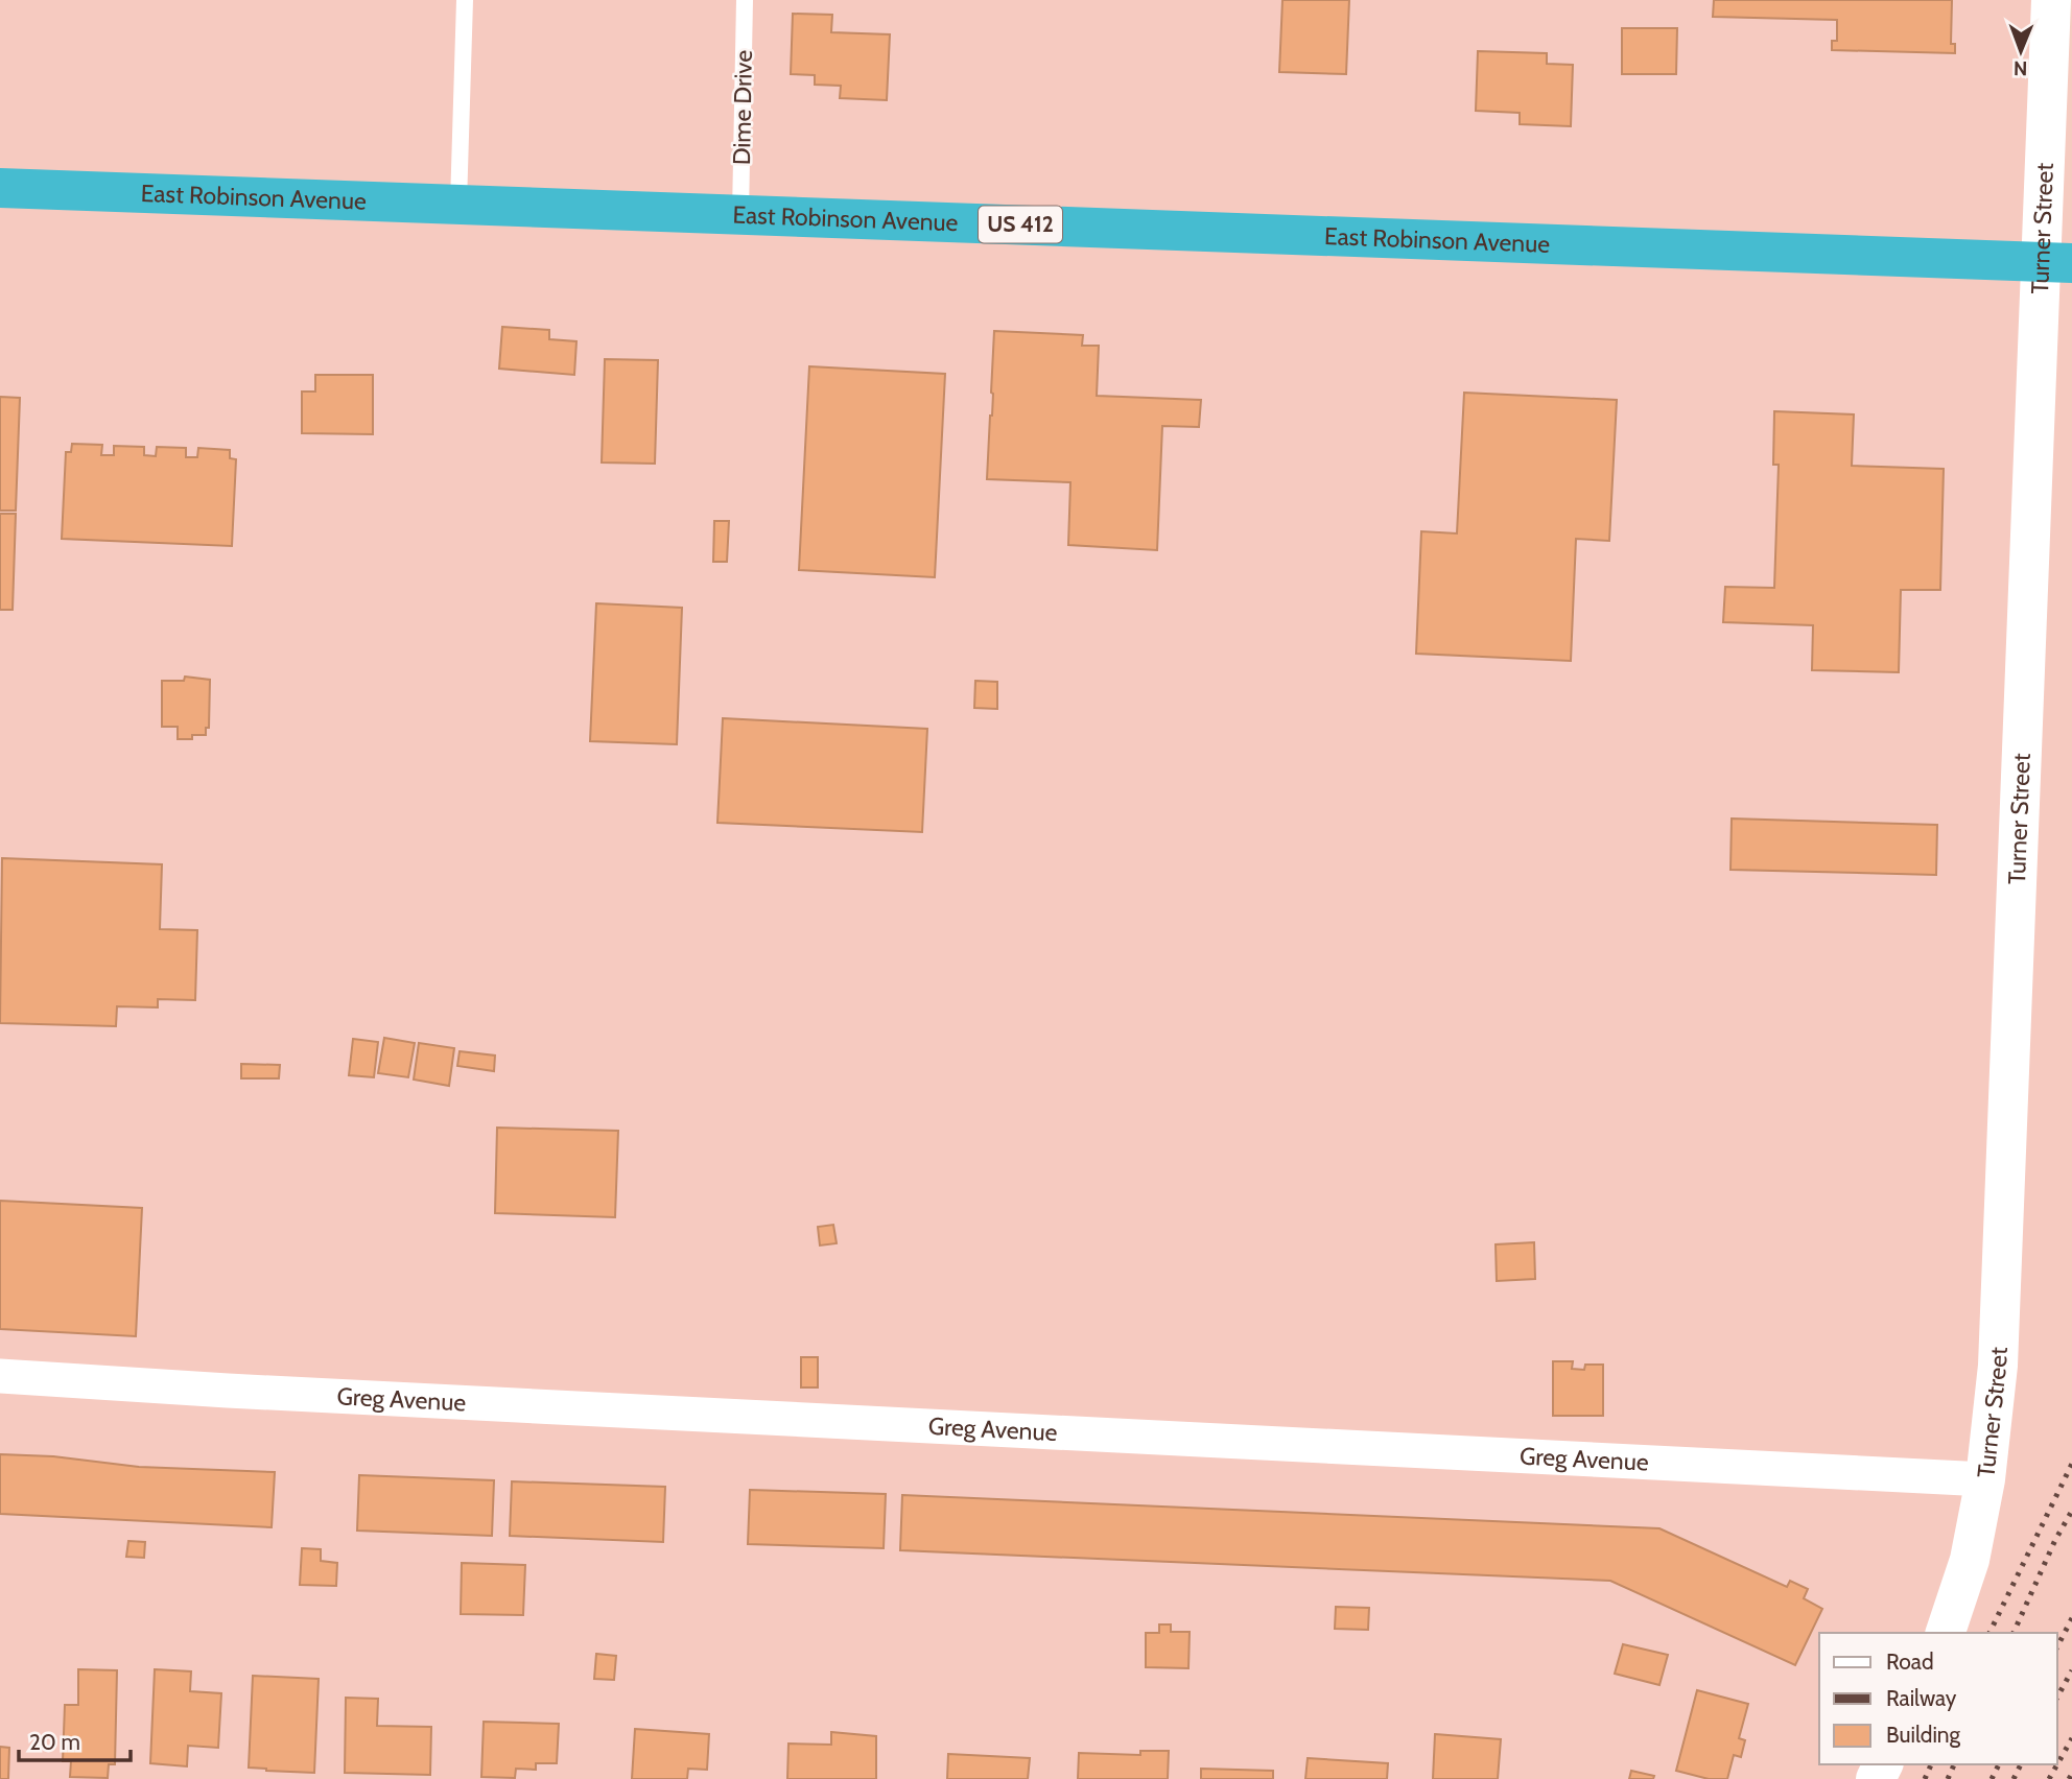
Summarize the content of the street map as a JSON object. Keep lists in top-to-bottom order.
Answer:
{
  "streets": {
    "highway": ["East Robinson Avenue", "US 412"],
    "street": ["Turner Street", "Greg Avenue"],
    "lane": ["Dime Drive"]
  },
  "crossings": [
    ["Dime Drive", "East Robinson Avenue"],
    ["East Robinson Avenue", "Turner Street"],
    ["Turner Street", "Greg Avenue"]
  ],
  "legend": ["Road", "Railway", "Building"],
  "scale_bar": "20 m",
  "north": "bottom"
}
